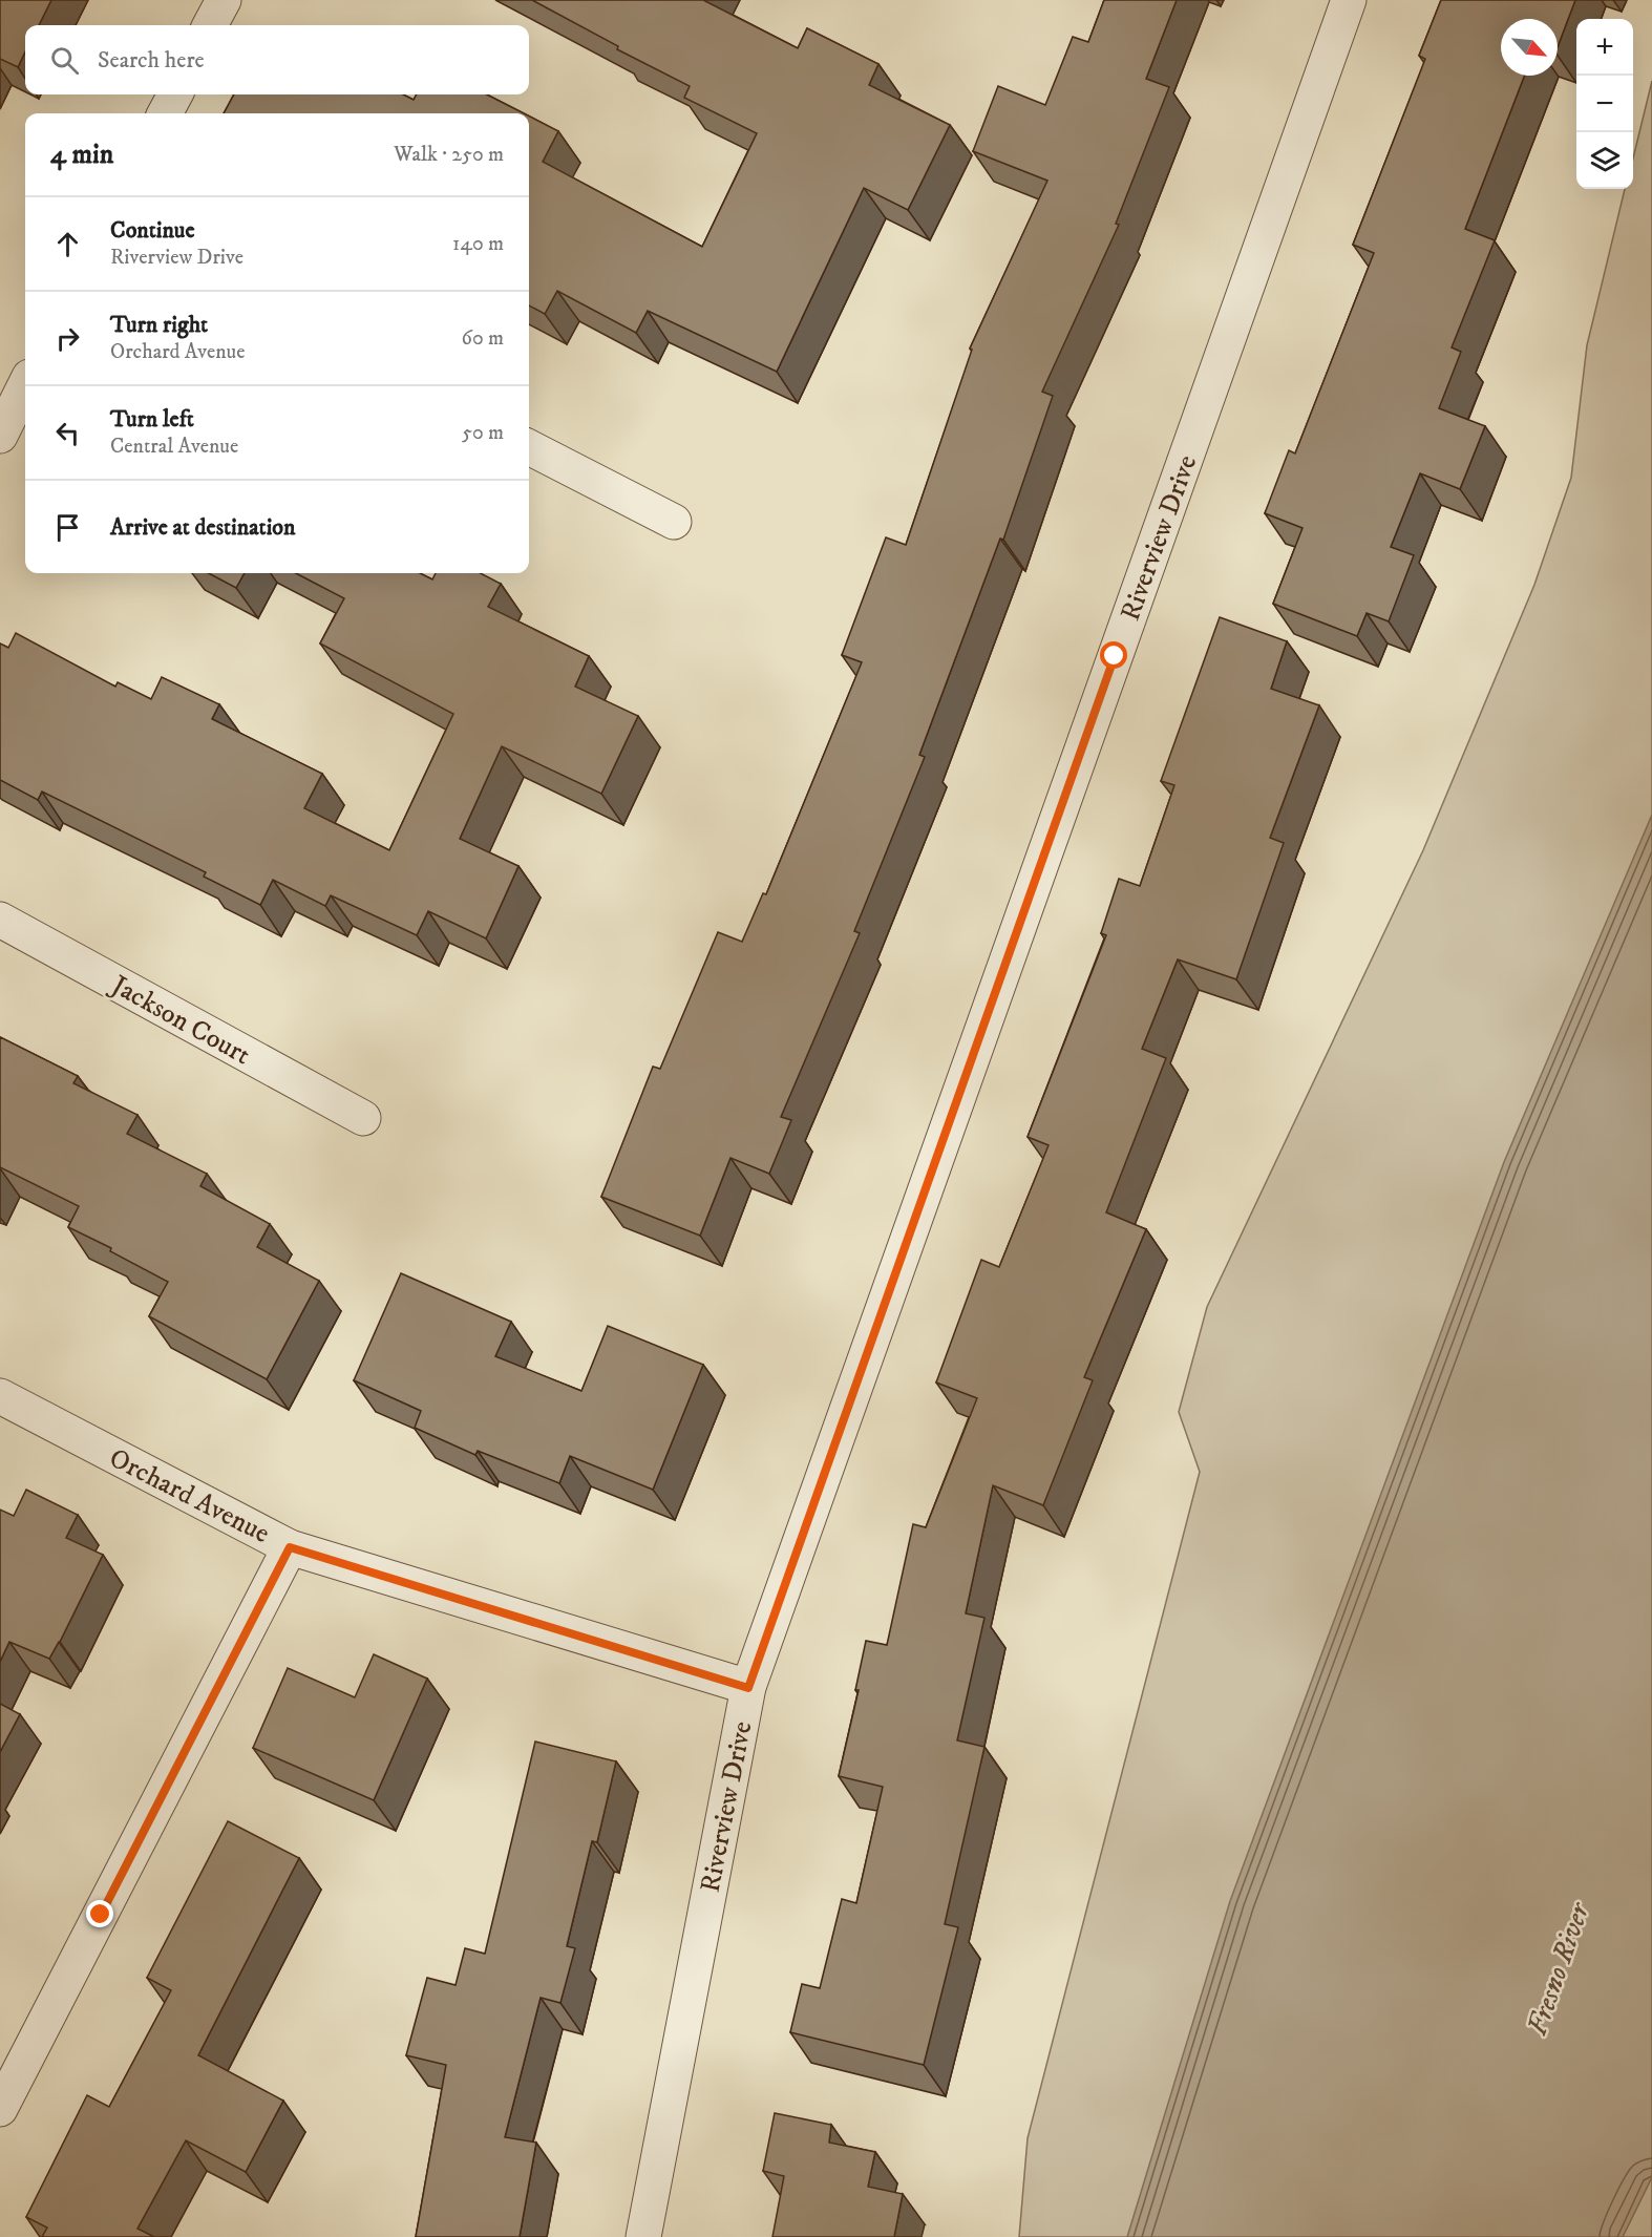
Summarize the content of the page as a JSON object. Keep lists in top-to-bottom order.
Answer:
{
  "streets": {
    "street": ["Riverview Drive", "Jackson Court", "Orchard Avenue"]
  },
  "crossings": [
    ["Riverview Drive", "Orchard Avenue"]
  ],
  "water": ["Fresno River"],
  "north": "bottom right",
  "page": {
    "map_buttons": ["+", "−"],
    "search": "Search here",
    "heading": ["4 min", "Walk · 250 m"],
    "list": [
      ["Continue", "Riverview Drive", "140 m"],
      ["Turn right", "Orchard Avenue", "60 m"],
      ["Turn left", "Central Avenue", "50 m"],
      "Arrive at destination"
    ]
  }
}
